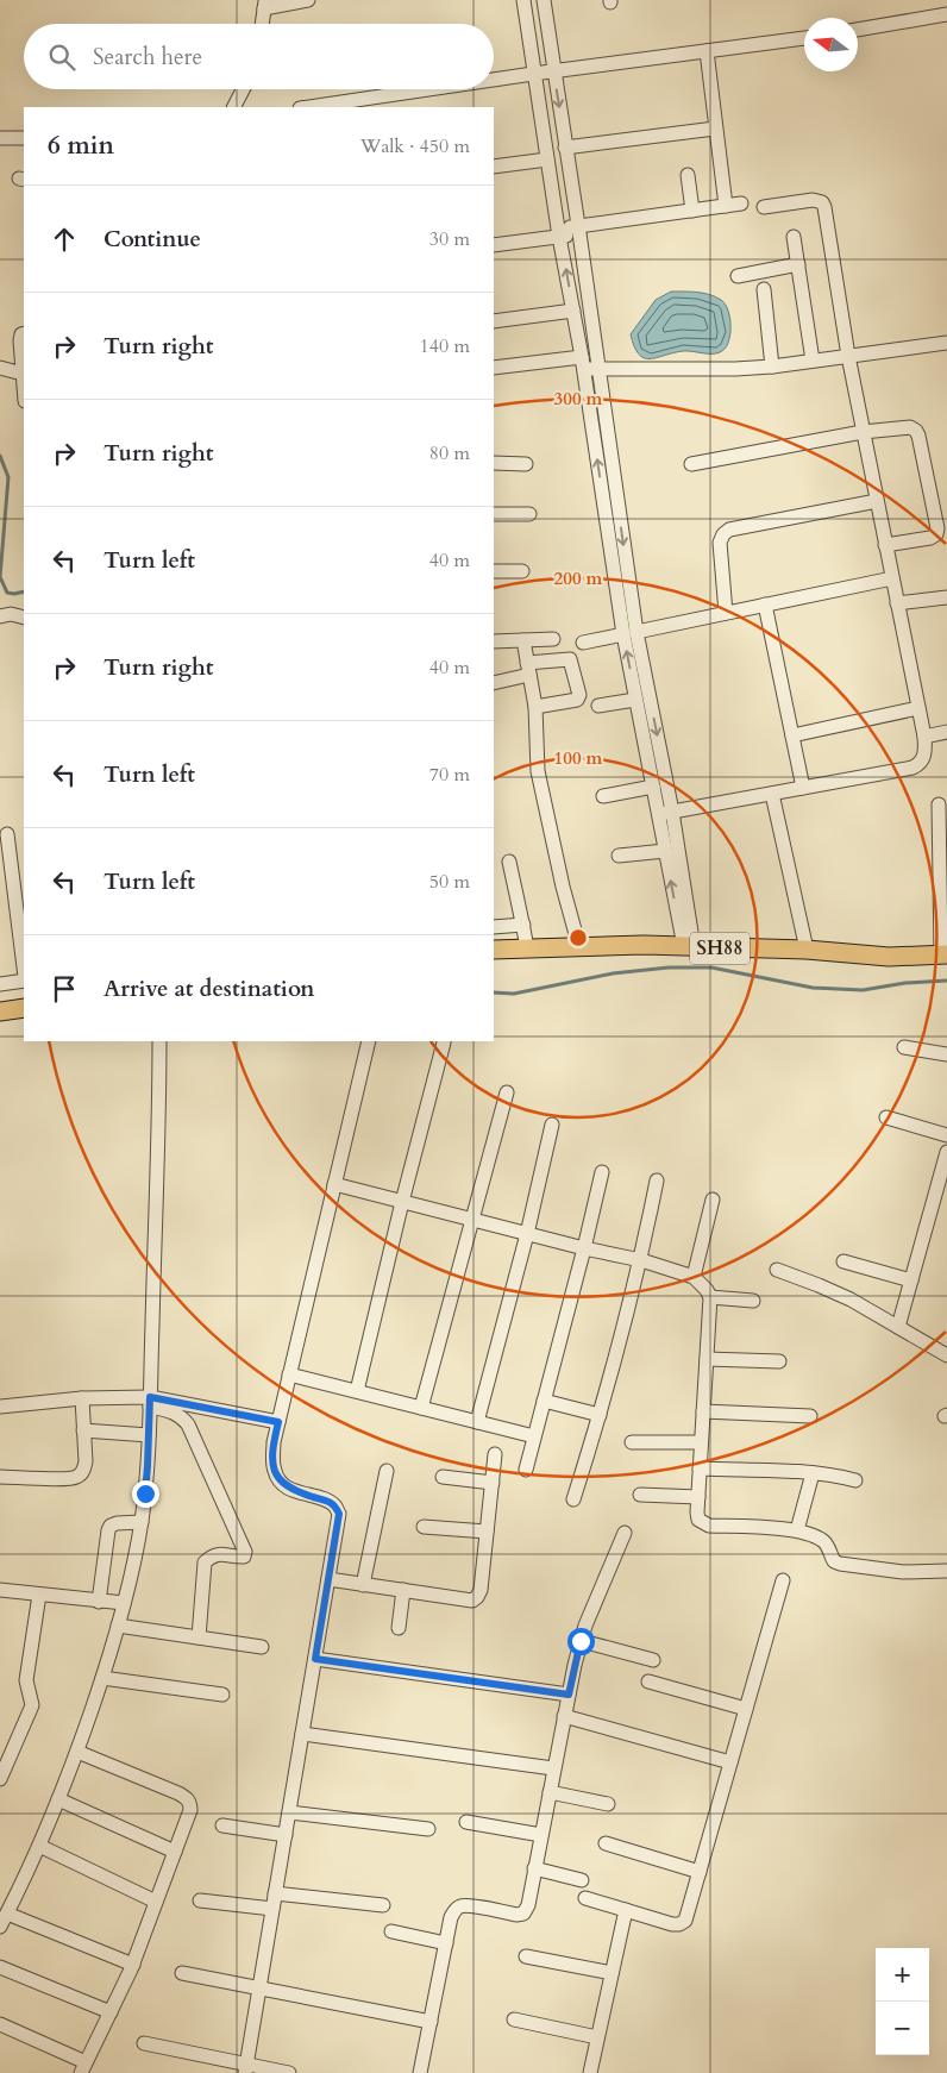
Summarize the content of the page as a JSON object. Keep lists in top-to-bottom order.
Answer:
{
  "streets": {
    "main road": ["SH88"]
  },
  "north": "left",
  "page": {
    "search": "Search here",
    "heading": ["6 min", "Walk · 450 m"],
    "list": [
      ["Continue", "30 m"],
      ["Turn right", "140 m"],
      ["Turn right", "80 m"],
      ["Turn left", "40 m"],
      ["Turn right", "40 m"],
      ["Turn left", "70 m"],
      ["Turn left", "50 m"],
      "Arrive at destination"
    ],
    "map_buttons": ["+", "−"]
  },
  "rings": ["300 m", "200 m", "100 m"]
}
